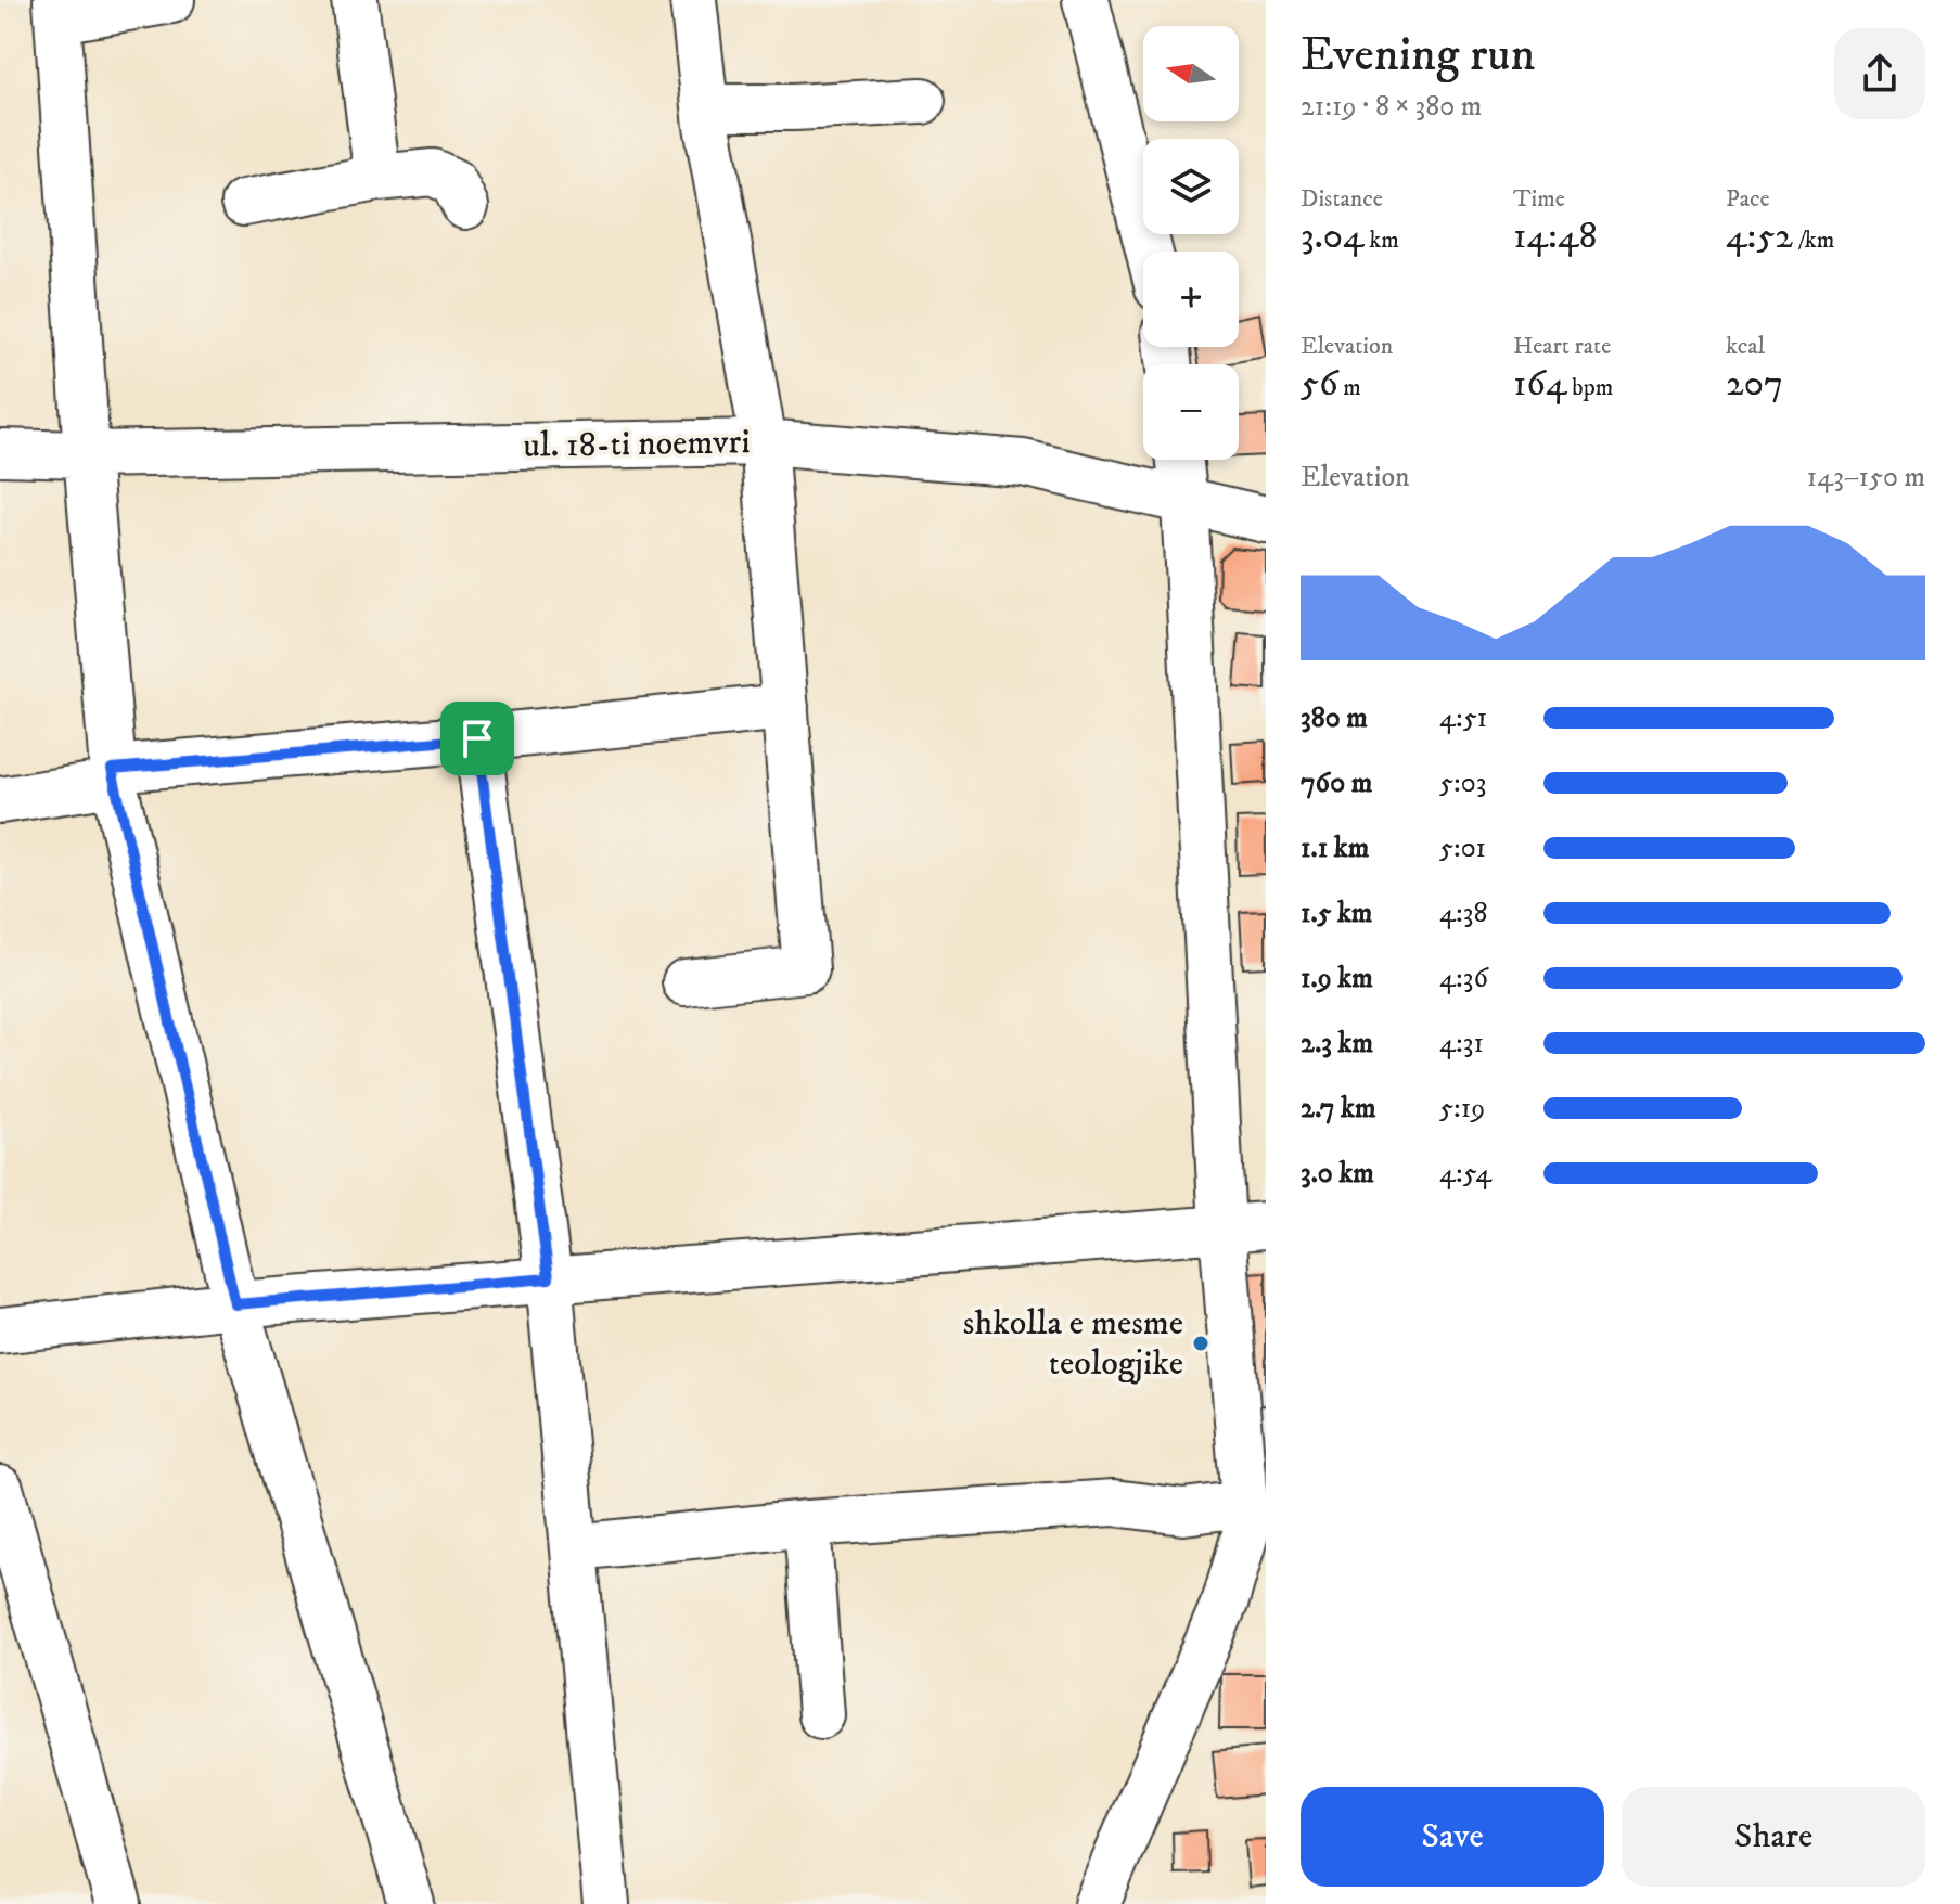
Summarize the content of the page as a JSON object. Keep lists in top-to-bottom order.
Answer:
{
  "streets": {
    "street": ["ul. 18-ti noemvri"]
  },
  "places": ["shkolla e mesme teologjike"],
  "north": "left",
  "page": {
    "heading": ["Evening run", "21:19 · 8 × 380 m"],
    "map_buttons": ["+", "−"],
    "stats": [
      ["Distance", "3.04 km"],
      ["Time", "14:48"],
      ["Pace", "4:52 /km"],
      ["Elevation", "56 m"],
      ["Heart rate", "164 bpm"],
      ["kcal", "207"]
    ],
    "chart": ["Elevation", "143–150 m"],
    "list": [
      {
        "name": "380 m",
        "note": "4:51"
      },
      {
        "name": "760 m",
        "note": "5:03"
      },
      {
        "name": "1.1 km",
        "note": "5:01"
      },
      {
        "name": "1.5 km",
        "note": "4:38"
      },
      {
        "name": "1.9 km",
        "note": "4:36"
      },
      {
        "name": "2.3 km",
        "note": "4:31"
      },
      {
        "name": "2.7 km",
        "note": "5:19"
      },
      {
        "name": "3.0 km",
        "note": "4:54"
      }
    ],
    "buttons": ["Save", "Share"]
  }
}
